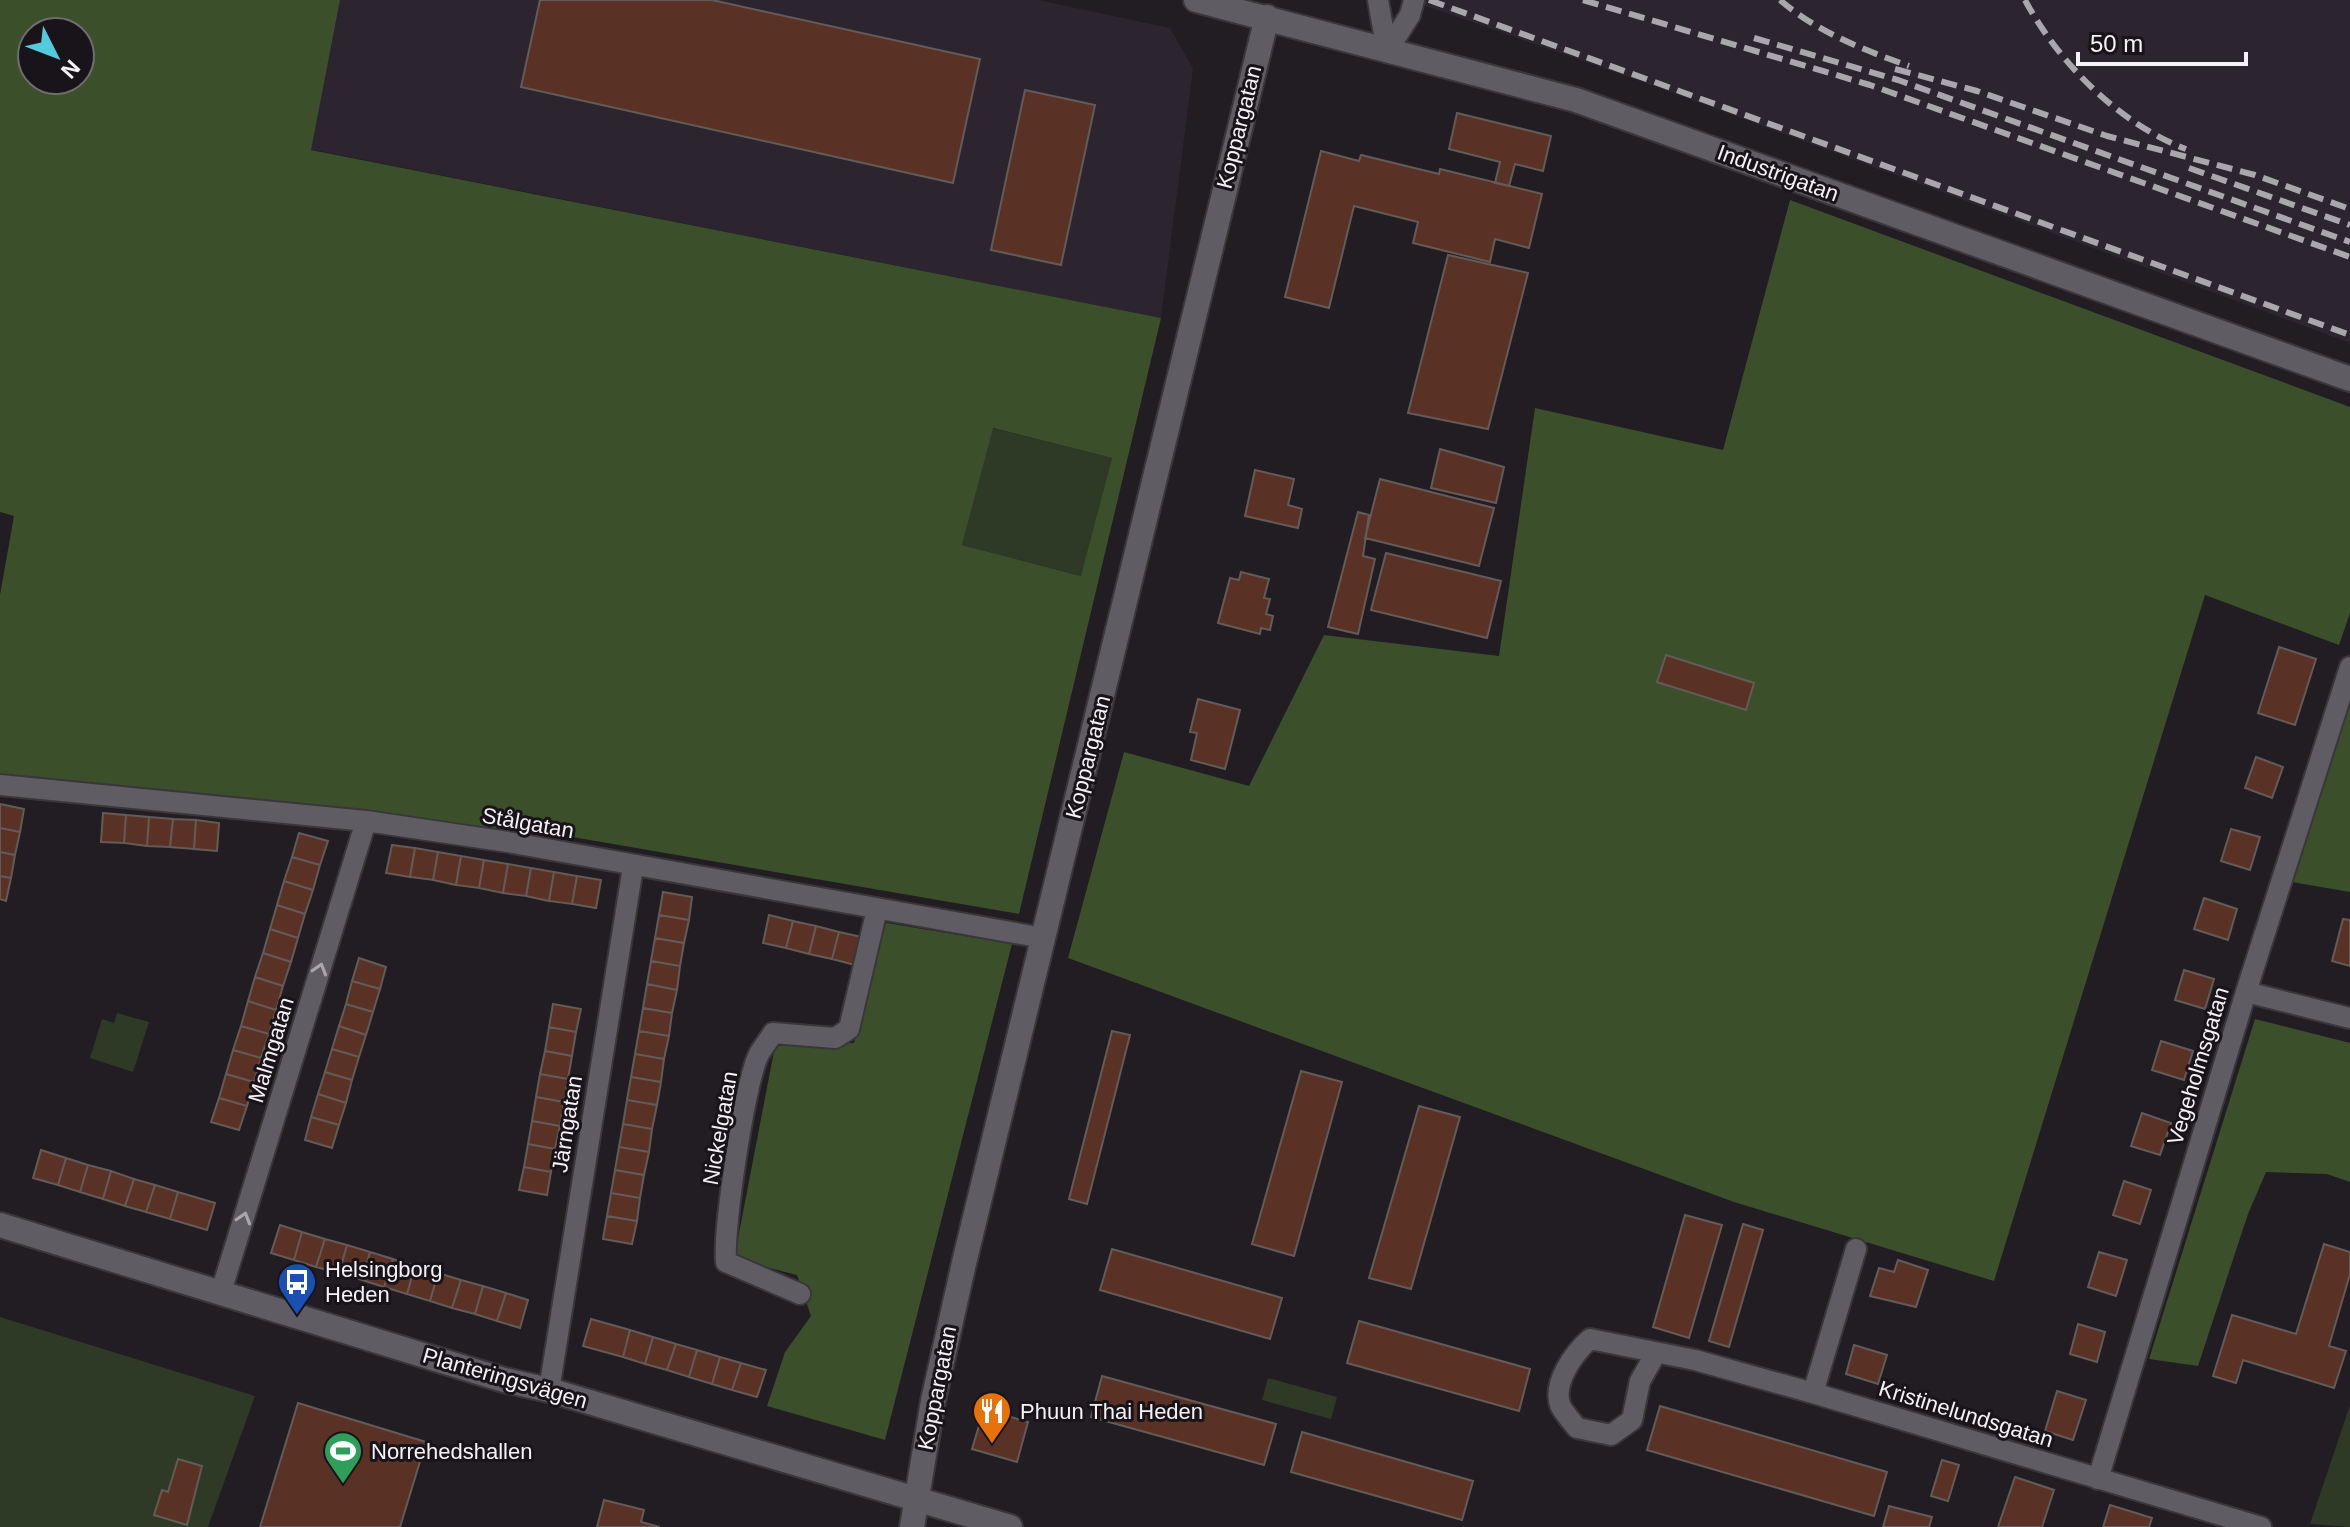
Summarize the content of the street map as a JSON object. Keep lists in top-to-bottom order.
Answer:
{
  "streets": {
    "street": [
      "Koppargatan",
      "Industrigatan",
      "Stålgatan",
      "Malmgatan",
      "Vegeholmsgatan",
      "Järngatan",
      "Nickelgatan",
      "Planteringsvägen",
      "Kristinelundsgatan"
    ]
  },
  "crossings": [
    ["Koppargatan", "Industrigatan"],
    ["Koppargatan", "Stålgatan"],
    ["Koppargatan", "Planteringsvägen"],
    ["Stålgatan", "Malmgatan"],
    ["Stålgatan", "Järngatan"],
    ["Stålgatan", "Nickelgatan"],
    ["Malmgatan", "Planteringsvägen"],
    ["Vegeholmsgatan", "Kristinelundsgatan"],
    ["Järngatan", "Planteringsvägen"]
  ],
  "one_way": ["Malmgatan"],
  "places": {
    "bus stop": ["Helsingborg Heden"],
    "restaurant": ["Phuun Thai Heden"],
    "sports": ["Norrehedshallen"]
  },
  "scale_bar": "50 m",
  "north": "bottom right"
}
